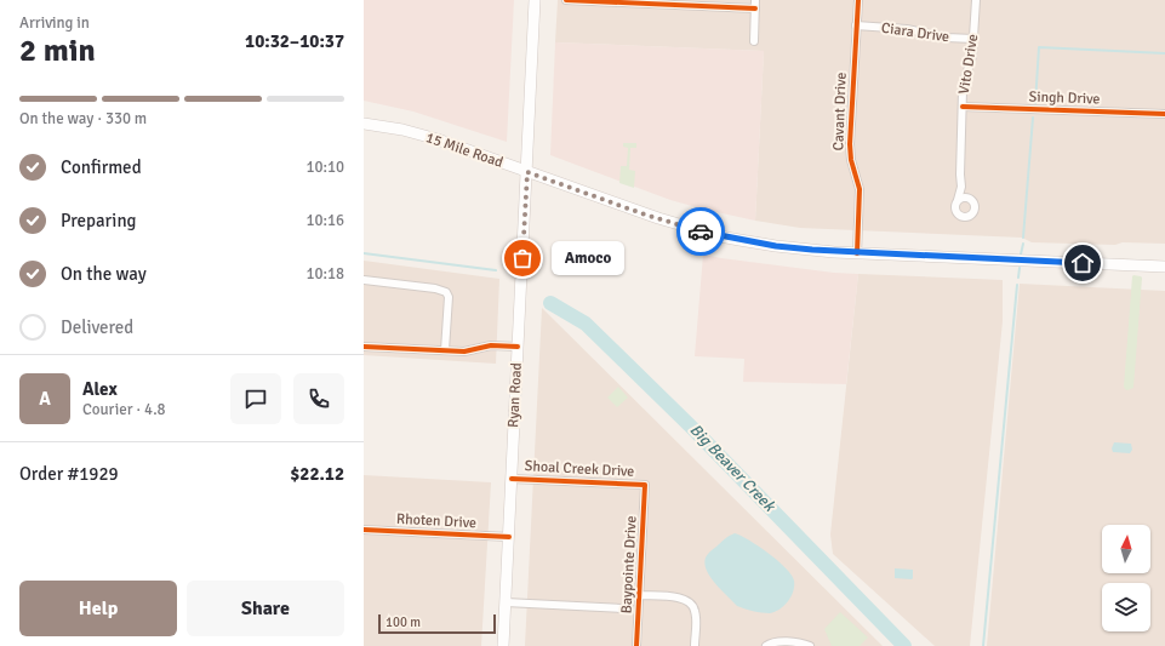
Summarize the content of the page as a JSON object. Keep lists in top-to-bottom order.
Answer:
{
  "streets": {
    "main road": ["15 Mile Road", "Ryan Road"],
    "street": [
      "Ciara Drive",
      "Vito Drive",
      "Singh Drive",
      "Cavant Drive",
      "Shoal Creek Drive",
      "Rhoten Drive",
      "Baypointe Drive"
    ]
  },
  "crossings": [
    ["Ciara Drive", "Vito Drive"],
    ["Ciara Drive", "Cavant Drive"],
    ["Vito Drive", "Singh Drive"],
    ["Cavant Drive", "15 Mile Road"],
    ["15 Mile Road", "Ryan Road"],
    ["Ryan Road", "Shoal Creek Drive"],
    ["Ryan Road", "Rhoten Drive"],
    ["Shoal Creek Drive", "Baypointe Drive"]
  ],
  "water": ["Big Beaver Creek"],
  "places": ["Amoco"],
  "scale_bar": "100 m",
  "north": "top",
  "page": {
    "heading": ["2 min", "Arriving in", "10:32–10:37"],
    "panel": [
      "Alex",
      "Courier · 4.8",
      "Order #1929",
      "$22.12"
    ],
    "bar": "On the way · 330 m",
    "list": [
      ["Confirmed", "10:10"],
      ["Preparing", "10:16"],
      ["On the way", "10:18"],
      "Delivered"
    ],
    "bubble": "Amoco",
    "round": "A",
    "buttons": ["Help", "Share"],
    "scale": "100 m"
  }
}
